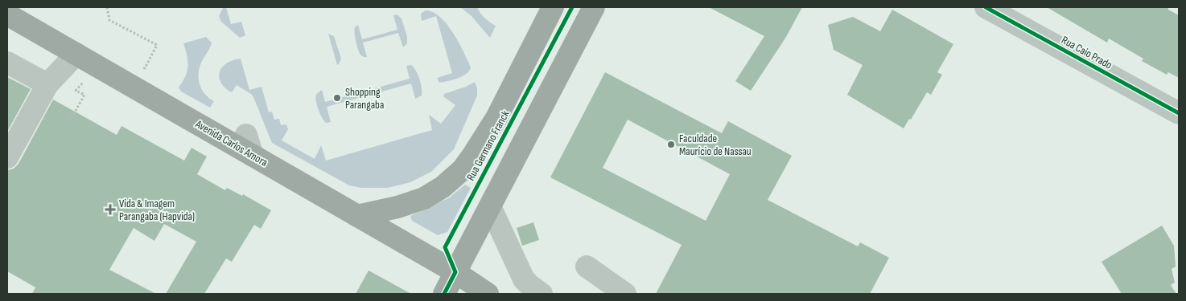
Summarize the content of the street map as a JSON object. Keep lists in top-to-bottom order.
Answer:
{
  "streets": {
    "main road": ["Avenida Carlos Amora", "Rua Germano Franck"],
    "street": ["Rua Caio Prado"]
  },
  "crossings": [
    ["Avenida Carlos Amora", "Rua Germano Franck"]
  ],
  "places": {
    "other": ["Shopping Parangaba", "Faculdade Maurício de Nassau"],
    "health": ["Vida & Imagem Parangaba (Hapvida)"]
  }
}
